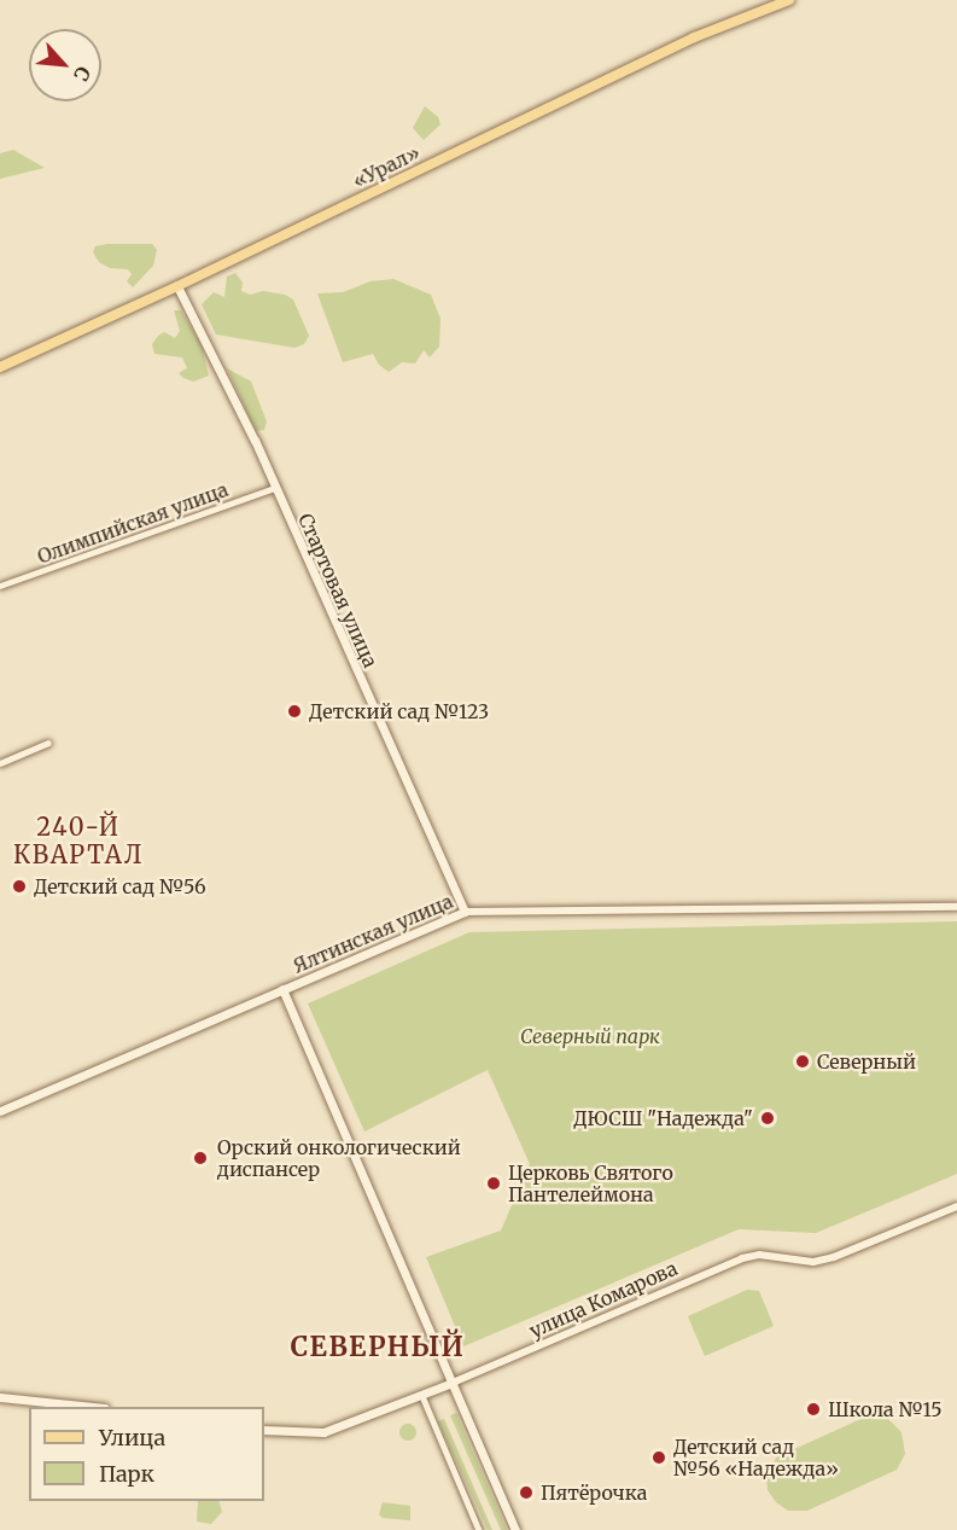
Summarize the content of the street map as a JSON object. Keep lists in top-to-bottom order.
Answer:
{
  "streets": {
    "main road": [
      "«Урал»",
      "Стартовая улица",
      "Ялтинская улица",
      "улица Комарова"
    ],
    "street": ["Олимпийская улица"]
  },
  "crossings": [
    ["«Урал»", "Стартовая улица"],
    ["Олимпийская улица", "Стартовая улица"],
    ["Стартовая улица", "Ялтинская улица"]
  ],
  "districts": ["240-Й КВАРТАЛ", "СЕВЕРНЫЙ"],
  "parks": ["Северный парк"],
  "places": [
    "Детский сад №123",
    "Детский сад №56",
    "Северный",
    "ДЮСШ \"Надежда\"",
    "Орский онкологический диспансер",
    "Церковь Святого Пантелеймона",
    "Школа №15",
    "Детский сад №56 «Надежда»",
    "Пятёрочка"
  ],
  "legend": ["Улица", "Парк"],
  "north": "bottom right"
}
